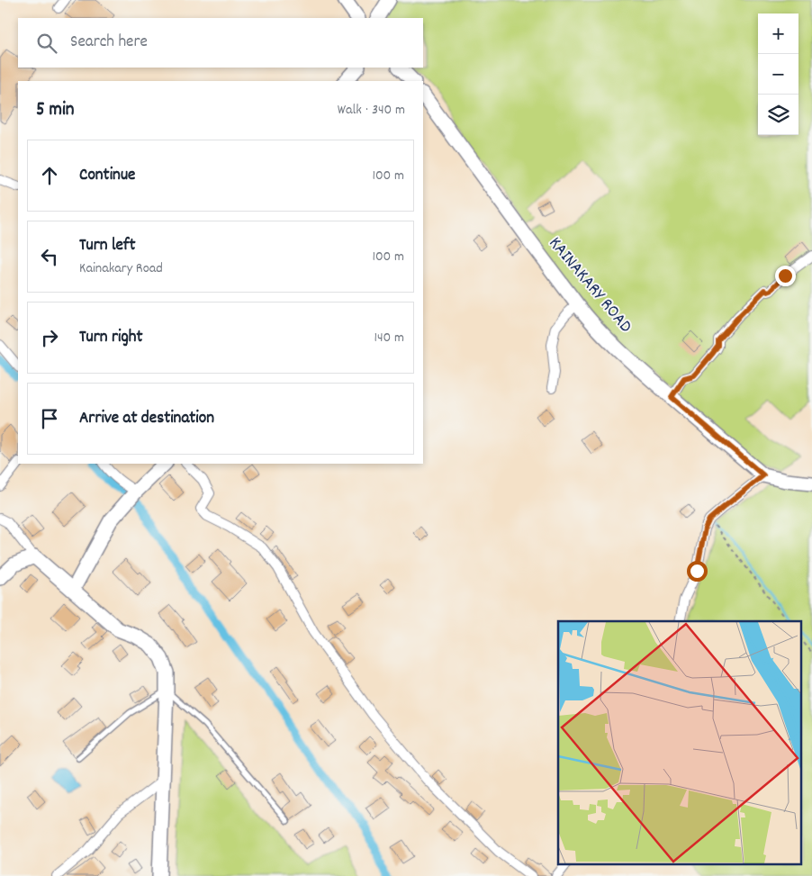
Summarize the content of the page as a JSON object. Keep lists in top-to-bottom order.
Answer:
{
  "streets": {
    "main road": ["KAINAKARY ROAD"]
  },
  "page": {
    "map_buttons": ["+", "−"],
    "search": "Search here",
    "heading": ["5 min", "Walk · 340 m"],
    "list": [
      ["Continue", "100 m"],
      ["Turn left", "Kainakary Road", "100 m"],
      ["Turn right", "140 m"],
      "Arrive at destination"
    ]
  }
}
